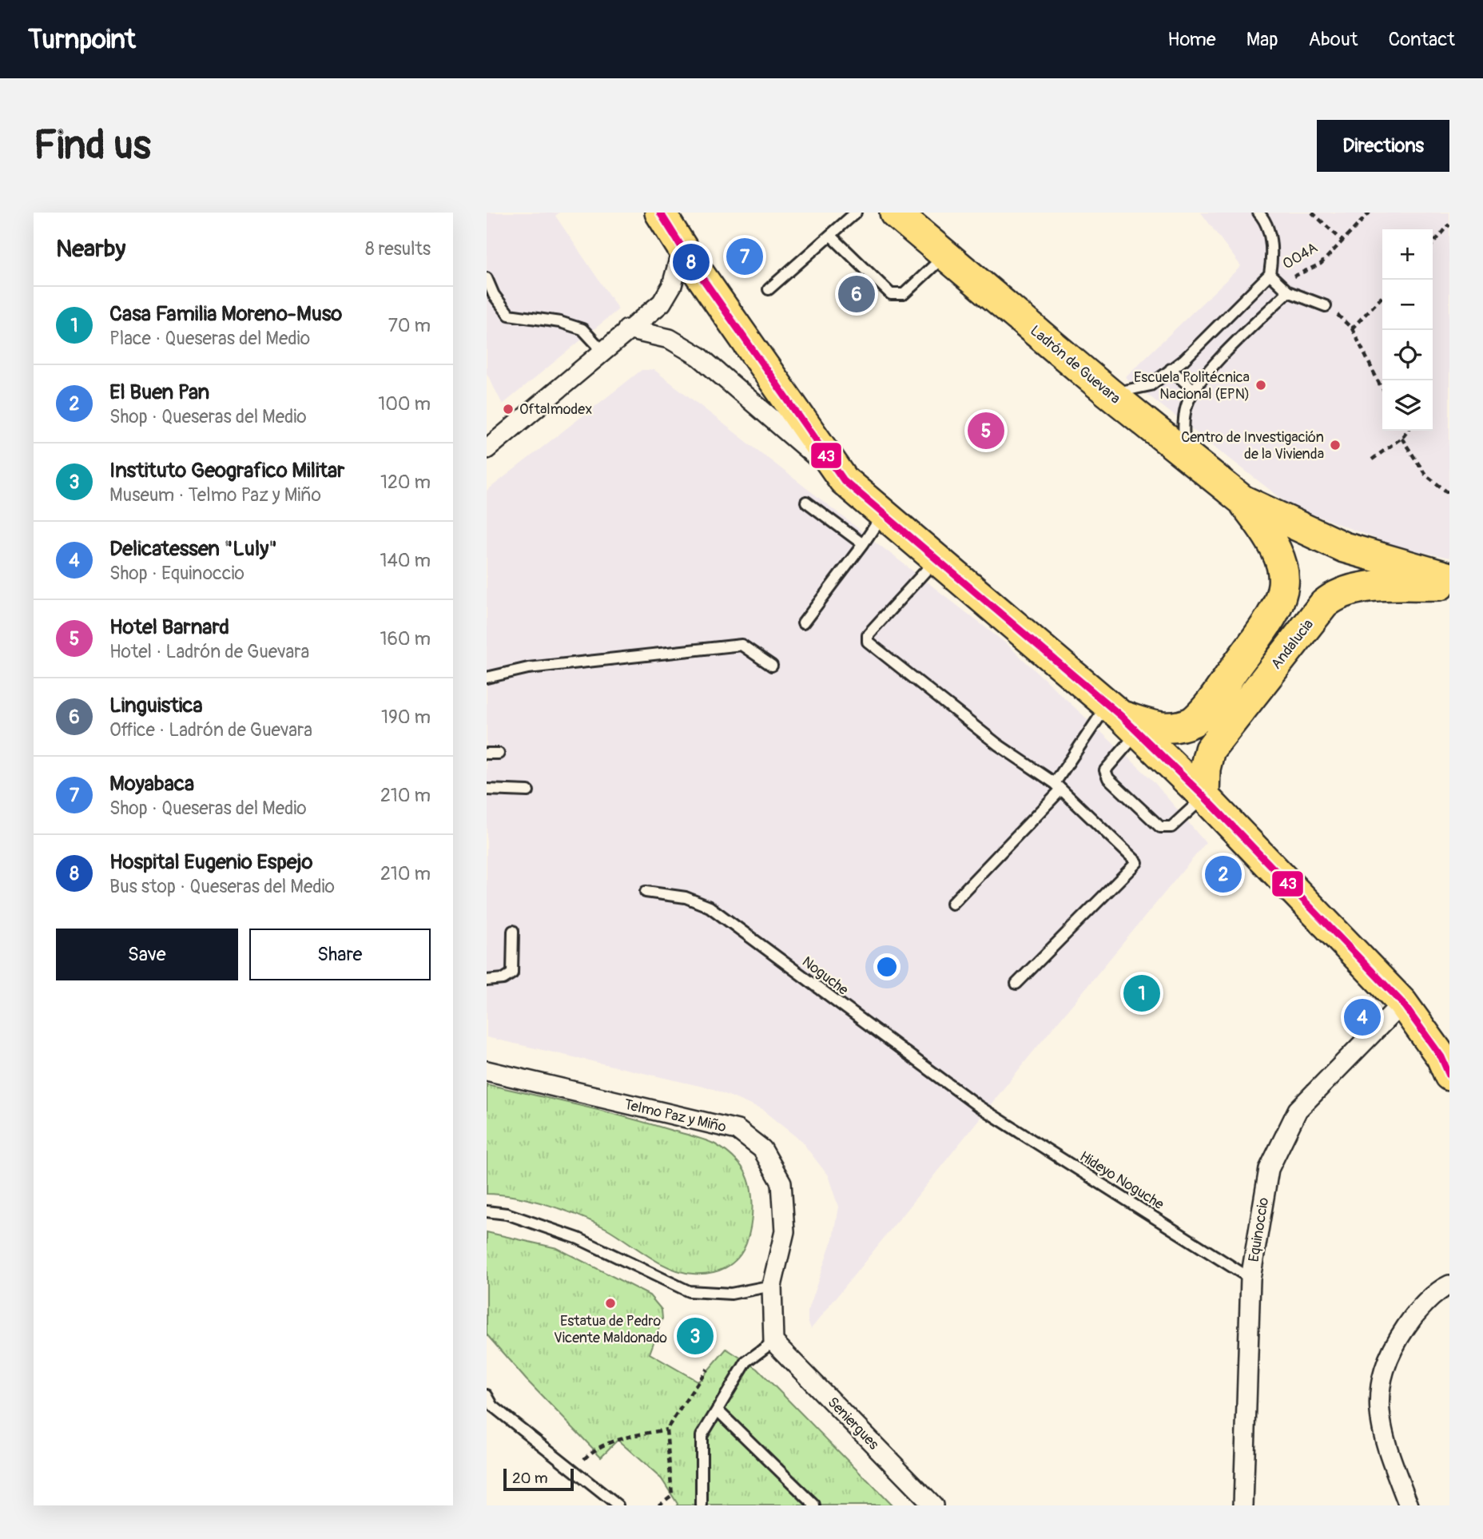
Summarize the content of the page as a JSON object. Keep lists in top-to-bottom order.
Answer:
{
  "streets": {
    "main road": ["Ladrón de Guevara", "Andalucia"],
    "street": ["Telmo Paz y Miño", "Equinoccio", "Seniergues"],
    "lane": ["004A", "Noguche", "Hideyo Noguche"]
  },
  "crossings": [
    ["Noguche", "Hideyo Noguche"],
    ["Telmo Paz y Miño", "Seniergues"],
    ["Hideyo Noguche", "Equinoccio"]
  ],
  "places": [
    "Escuela Politécnica Nacional (EPN)",
    "Oftalmodex",
    "Centro de Investigación de la Vivienda",
    "Estatua de Pedro Vicente Maldonado"
  ],
  "lines": ["transit line 43"],
  "scale_bar": "20 m",
  "page": {
    "header": "Turnpoint",
    "nav": [
      "Home",
      "Map",
      "About",
      "Contact"
    ],
    "buttons": [
      "Directions",
      ["Save", "Share"]
    ],
    "title": "Find us",
    "heading": ["Nearby", "8 results"],
    "map_buttons": ["+", "−"],
    "pins": [
      "7",
      "8",
      "6",
      "5",
      "2",
      "1",
      "4",
      "3"
    ],
    "list": [
      {
        "mark": "1",
        "name": "Casa Familia Moreno-Muso",
        "note": "Place · Queseras del Medio",
        "value": "70 m"
      },
      {
        "mark": "2",
        "name": "El Buen Pan",
        "note": "Shop · Queseras del Medio",
        "value": "100 m"
      },
      {
        "mark": "3",
        "name": "Instituto Geografico Militar",
        "note": "Museum · Telmo Paz y Miño",
        "value": "120 m"
      },
      {
        "mark": "4",
        "name": "Delicatessen \"Luly\"",
        "note": "Shop · Equinoccio",
        "value": "140 m"
      },
      {
        "mark": "5",
        "name": "Hotel Barnard",
        "note": "Hotel · Ladrón de Guevara",
        "value": "160 m"
      },
      {
        "mark": "6",
        "name": "Linguistica",
        "note": "Office · Ladrón de Guevara",
        "value": "190 m"
      },
      {
        "mark": "7",
        "name": "Moyabaca",
        "note": "Shop · Queseras del Medio",
        "value": "210 m"
      },
      {
        "mark": "8",
        "name": "Hospital Eugenio Espejo",
        "note": "Bus stop · Queseras del Medio",
        "value": "210 m"
      }
    ],
    "scale": "20 m"
  }
}
